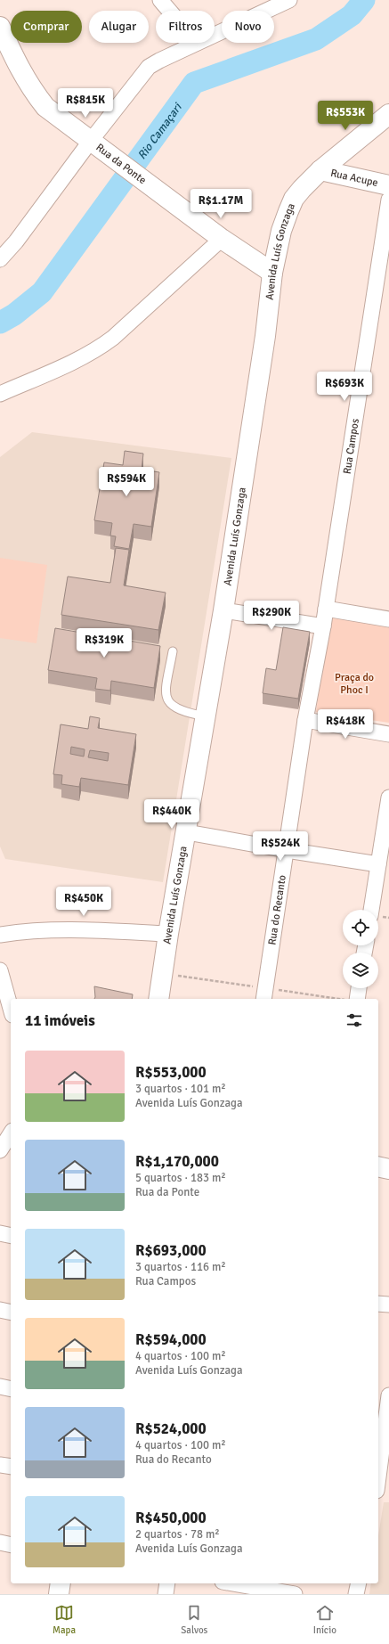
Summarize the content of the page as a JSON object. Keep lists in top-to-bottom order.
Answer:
{
  "streets": {
    "street": [
      "Rua da Ponte",
      "Rua Acupe",
      "Avenida Luís Gonzaga",
      "Rua Campos",
      "Rua do Recanto"
    ]
  },
  "crossings": [
    ["Rua da Ponte", "Avenida Luís Gonzaga"],
    ["Rua Acupe", "Avenida Luís Gonzaga"],
    ["Rua Campos", "Rua do Recanto"]
  ],
  "water": ["Rio Camaçari"],
  "parks": ["Praça do Phoc I"],
  "page": {
    "chip": [
      "Comprar",
      "Alugar",
      "Filtros",
      "Novo"
    ],
    "price": [
      "R$815K",
      "R$553K",
      "R$1.17M",
      "R$693K",
      "R$594K",
      "R$290K",
      "R$319K",
      "R$418K",
      "R$440K",
      "R$524K",
      "R$450K"
    ],
    "heading": "11 imóveis",
    "list": [
      {
        "name": "R$553,000",
        "note": "3 quartos · 101 m² · Avenida Luís Gonzaga"
      },
      {
        "name": "R$1,170,000",
        "note": "5 quartos · 183 m² · Rua da Ponte"
      },
      {
        "name": "R$693,000",
        "note": "3 quartos · 116 m² · Rua Campos"
      },
      {
        "name": "R$594,000",
        "note": "4 quartos · 100 m² · Avenida Luís Gonzaga"
      },
      {
        "name": "R$524,000",
        "note": "4 quartos · 100 m² · Rua do Recanto"
      },
      {
        "name": "R$450,000",
        "note": "2 quartos · 78 m² · Avenida Luís Gonzaga"
      }
    ],
    "tabs": ["Mapa", "Salvos", "Início"]
  }
}
